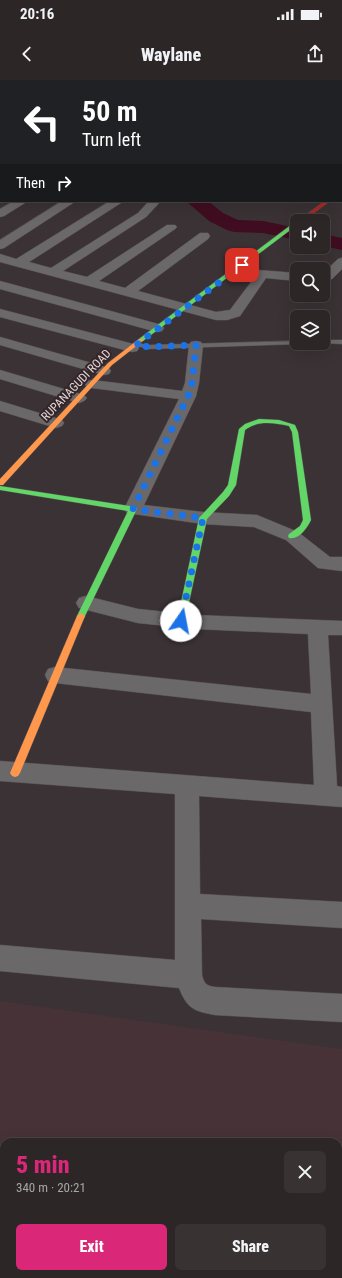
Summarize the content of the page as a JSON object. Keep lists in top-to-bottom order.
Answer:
{
  "streets": {
    "street": ["RUPANAGUDI ROAD"]
  },
  "page": {
    "status": "20:16",
    "header": "Waylane",
    "turn": ["50 m", "Turn left"],
    "then": "Then",
    "heading": ["5 min", "340 m · 20:21"],
    "buttons": ["Exit", "Share"]
  }
}
